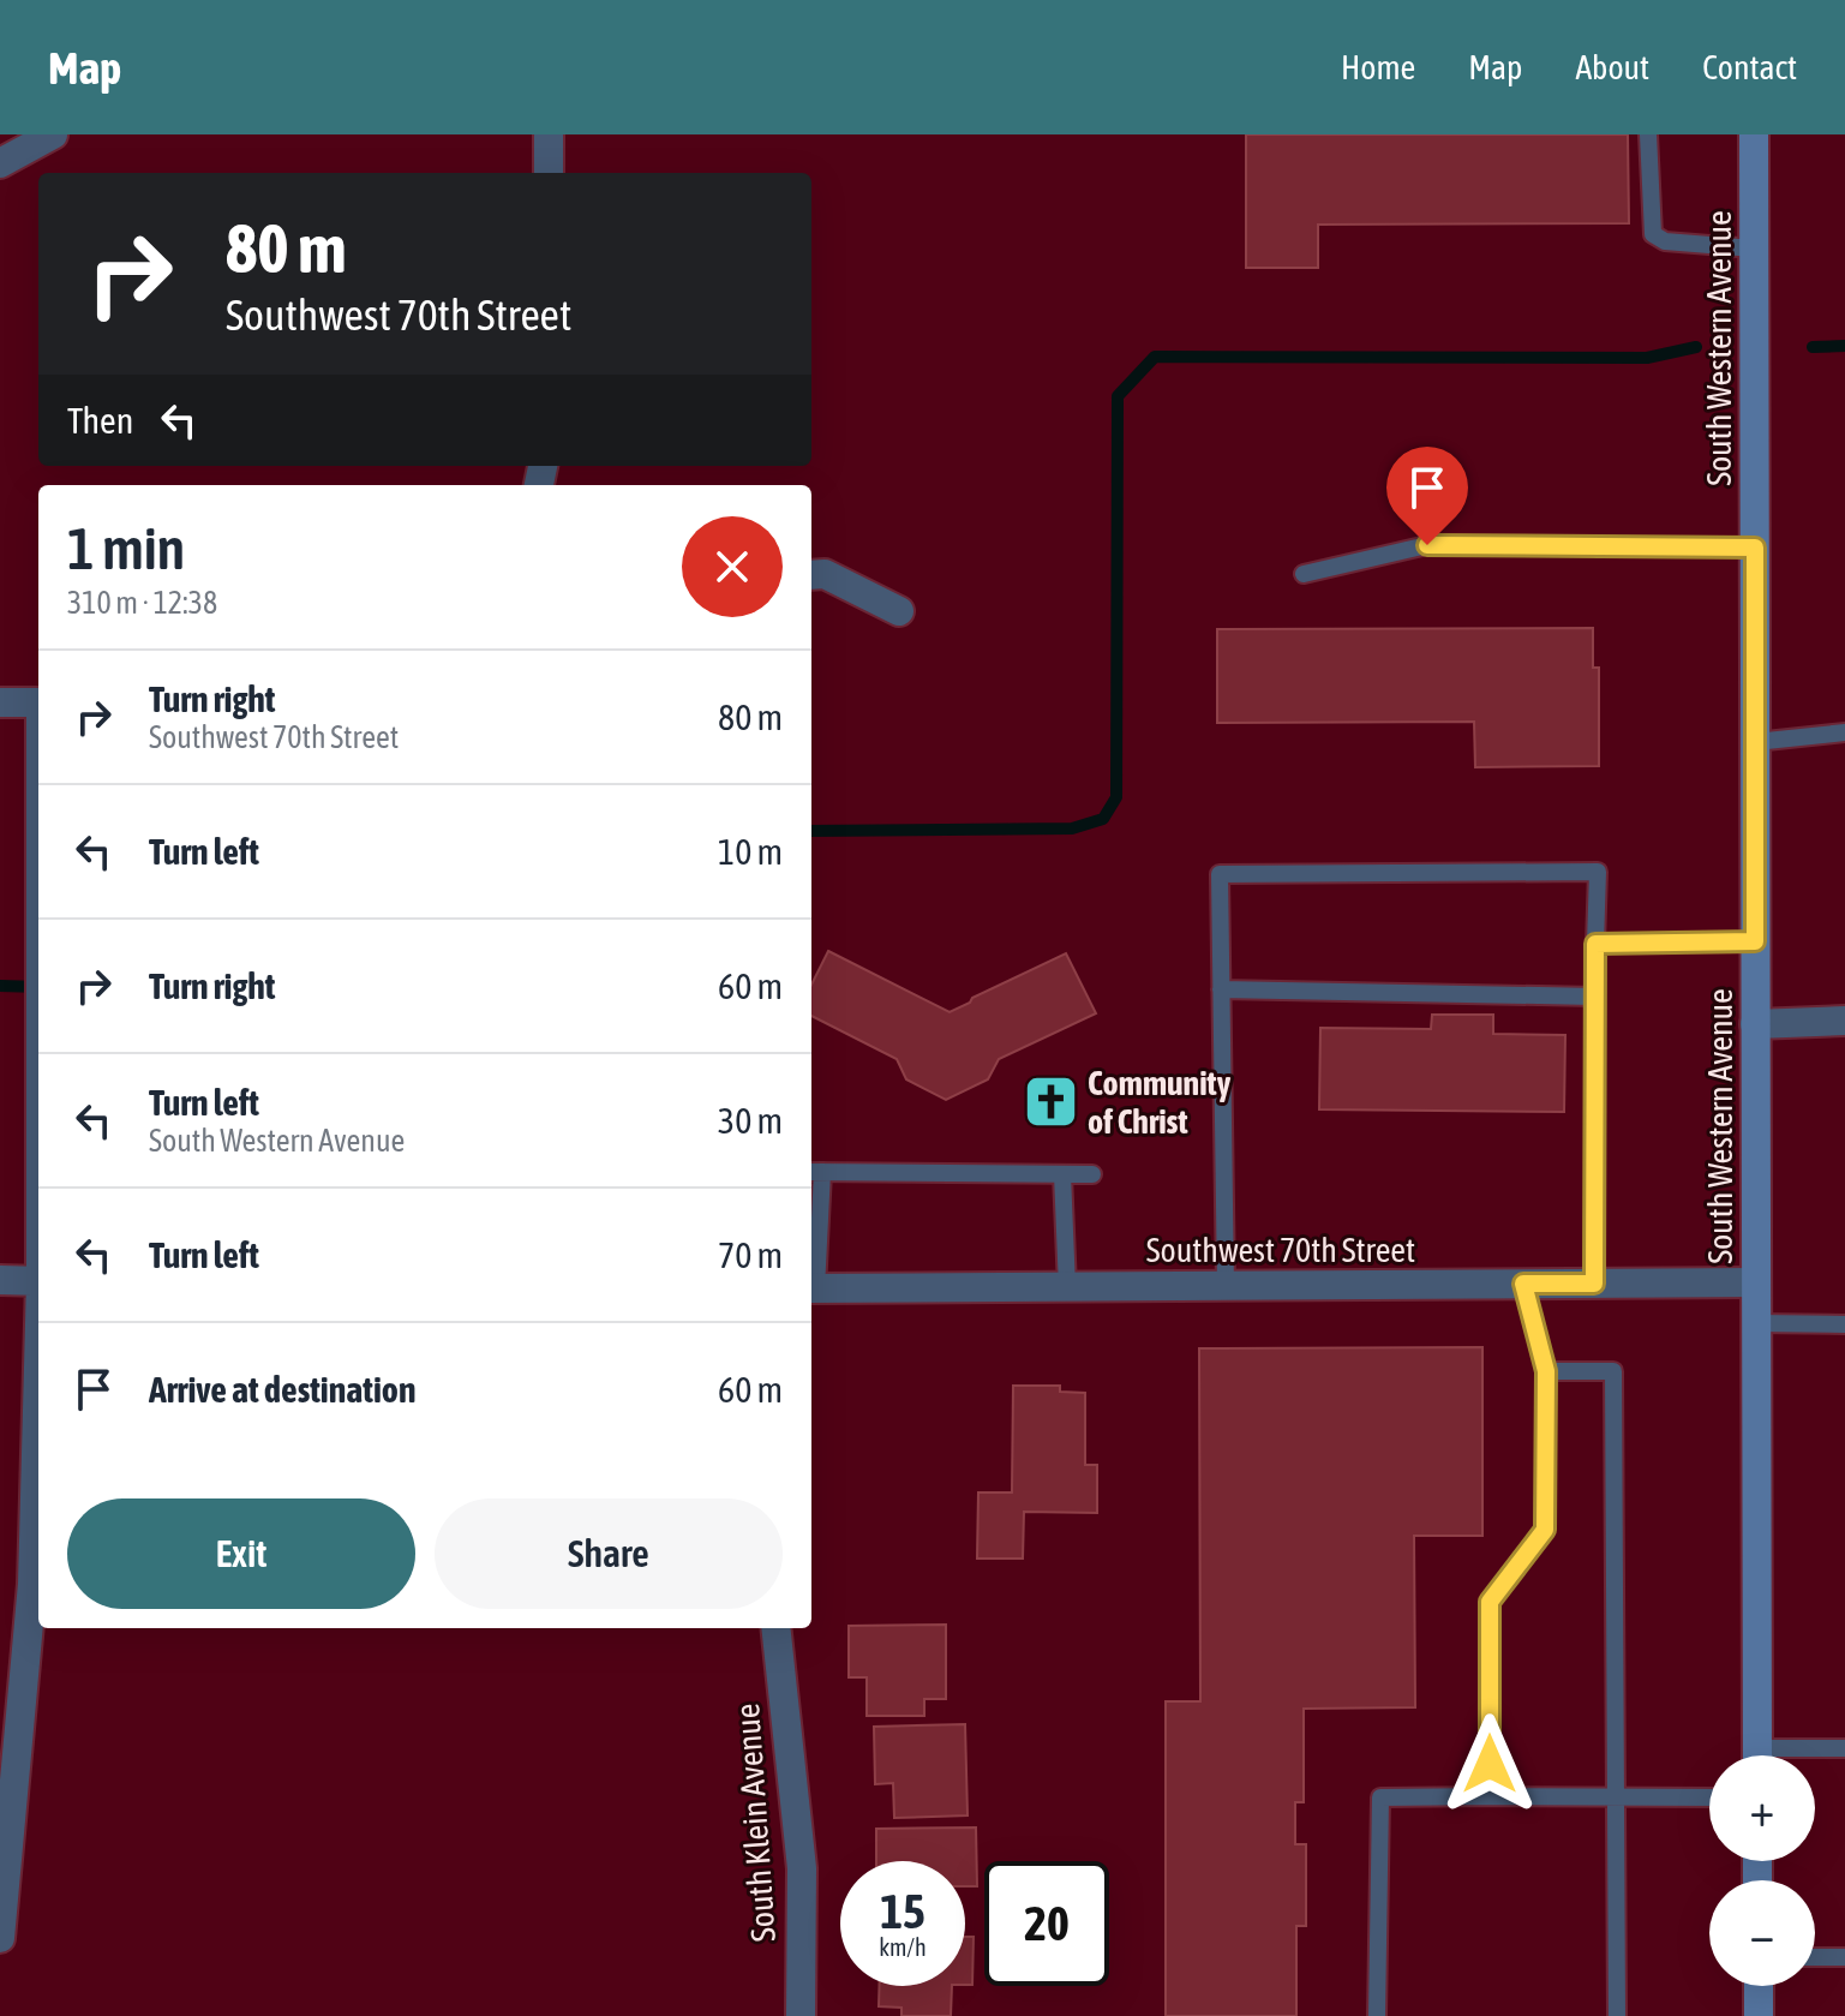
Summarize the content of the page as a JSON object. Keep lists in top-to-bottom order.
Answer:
{
  "streets": {
    "main road": ["South Western Avenue"],
    "street": ["Southwest 70th Street", "South Klein Avenue"]
  },
  "crossings": [
    ["South Western Avenue", "Southwest 70th Street"]
  ],
  "places": {
    "church": ["Community of Christ"]
  },
  "page": {
    "header": "Map",
    "nav": [
      "Home",
      "Map",
      "About",
      "Contact"
    ],
    "turn": ["80 m", "Southwest 70th Street"],
    "then": "Then",
    "heading": ["1 min", "310 m · 12:38"],
    "list": [
      {
        "name": "Turn right",
        "note": "Southwest 70th Street",
        "value": "80 m"
      },
      {
        "name": "Turn left",
        "value": "10 m"
      },
      {
        "name": "Turn right",
        "value": "60 m"
      },
      {
        "name": "Turn left",
        "note": "South Western Avenue",
        "value": "30 m"
      },
      {
        "name": "Turn left",
        "value": "70 m"
      },
      {
        "name": "Arrive at destination",
        "value": "60 m"
      }
    ],
    "buttons": ["Exit", "Share"],
    "map_buttons": ["+", "−"],
    "speed": "15 km/h",
    "limit": "20"
  }
}
